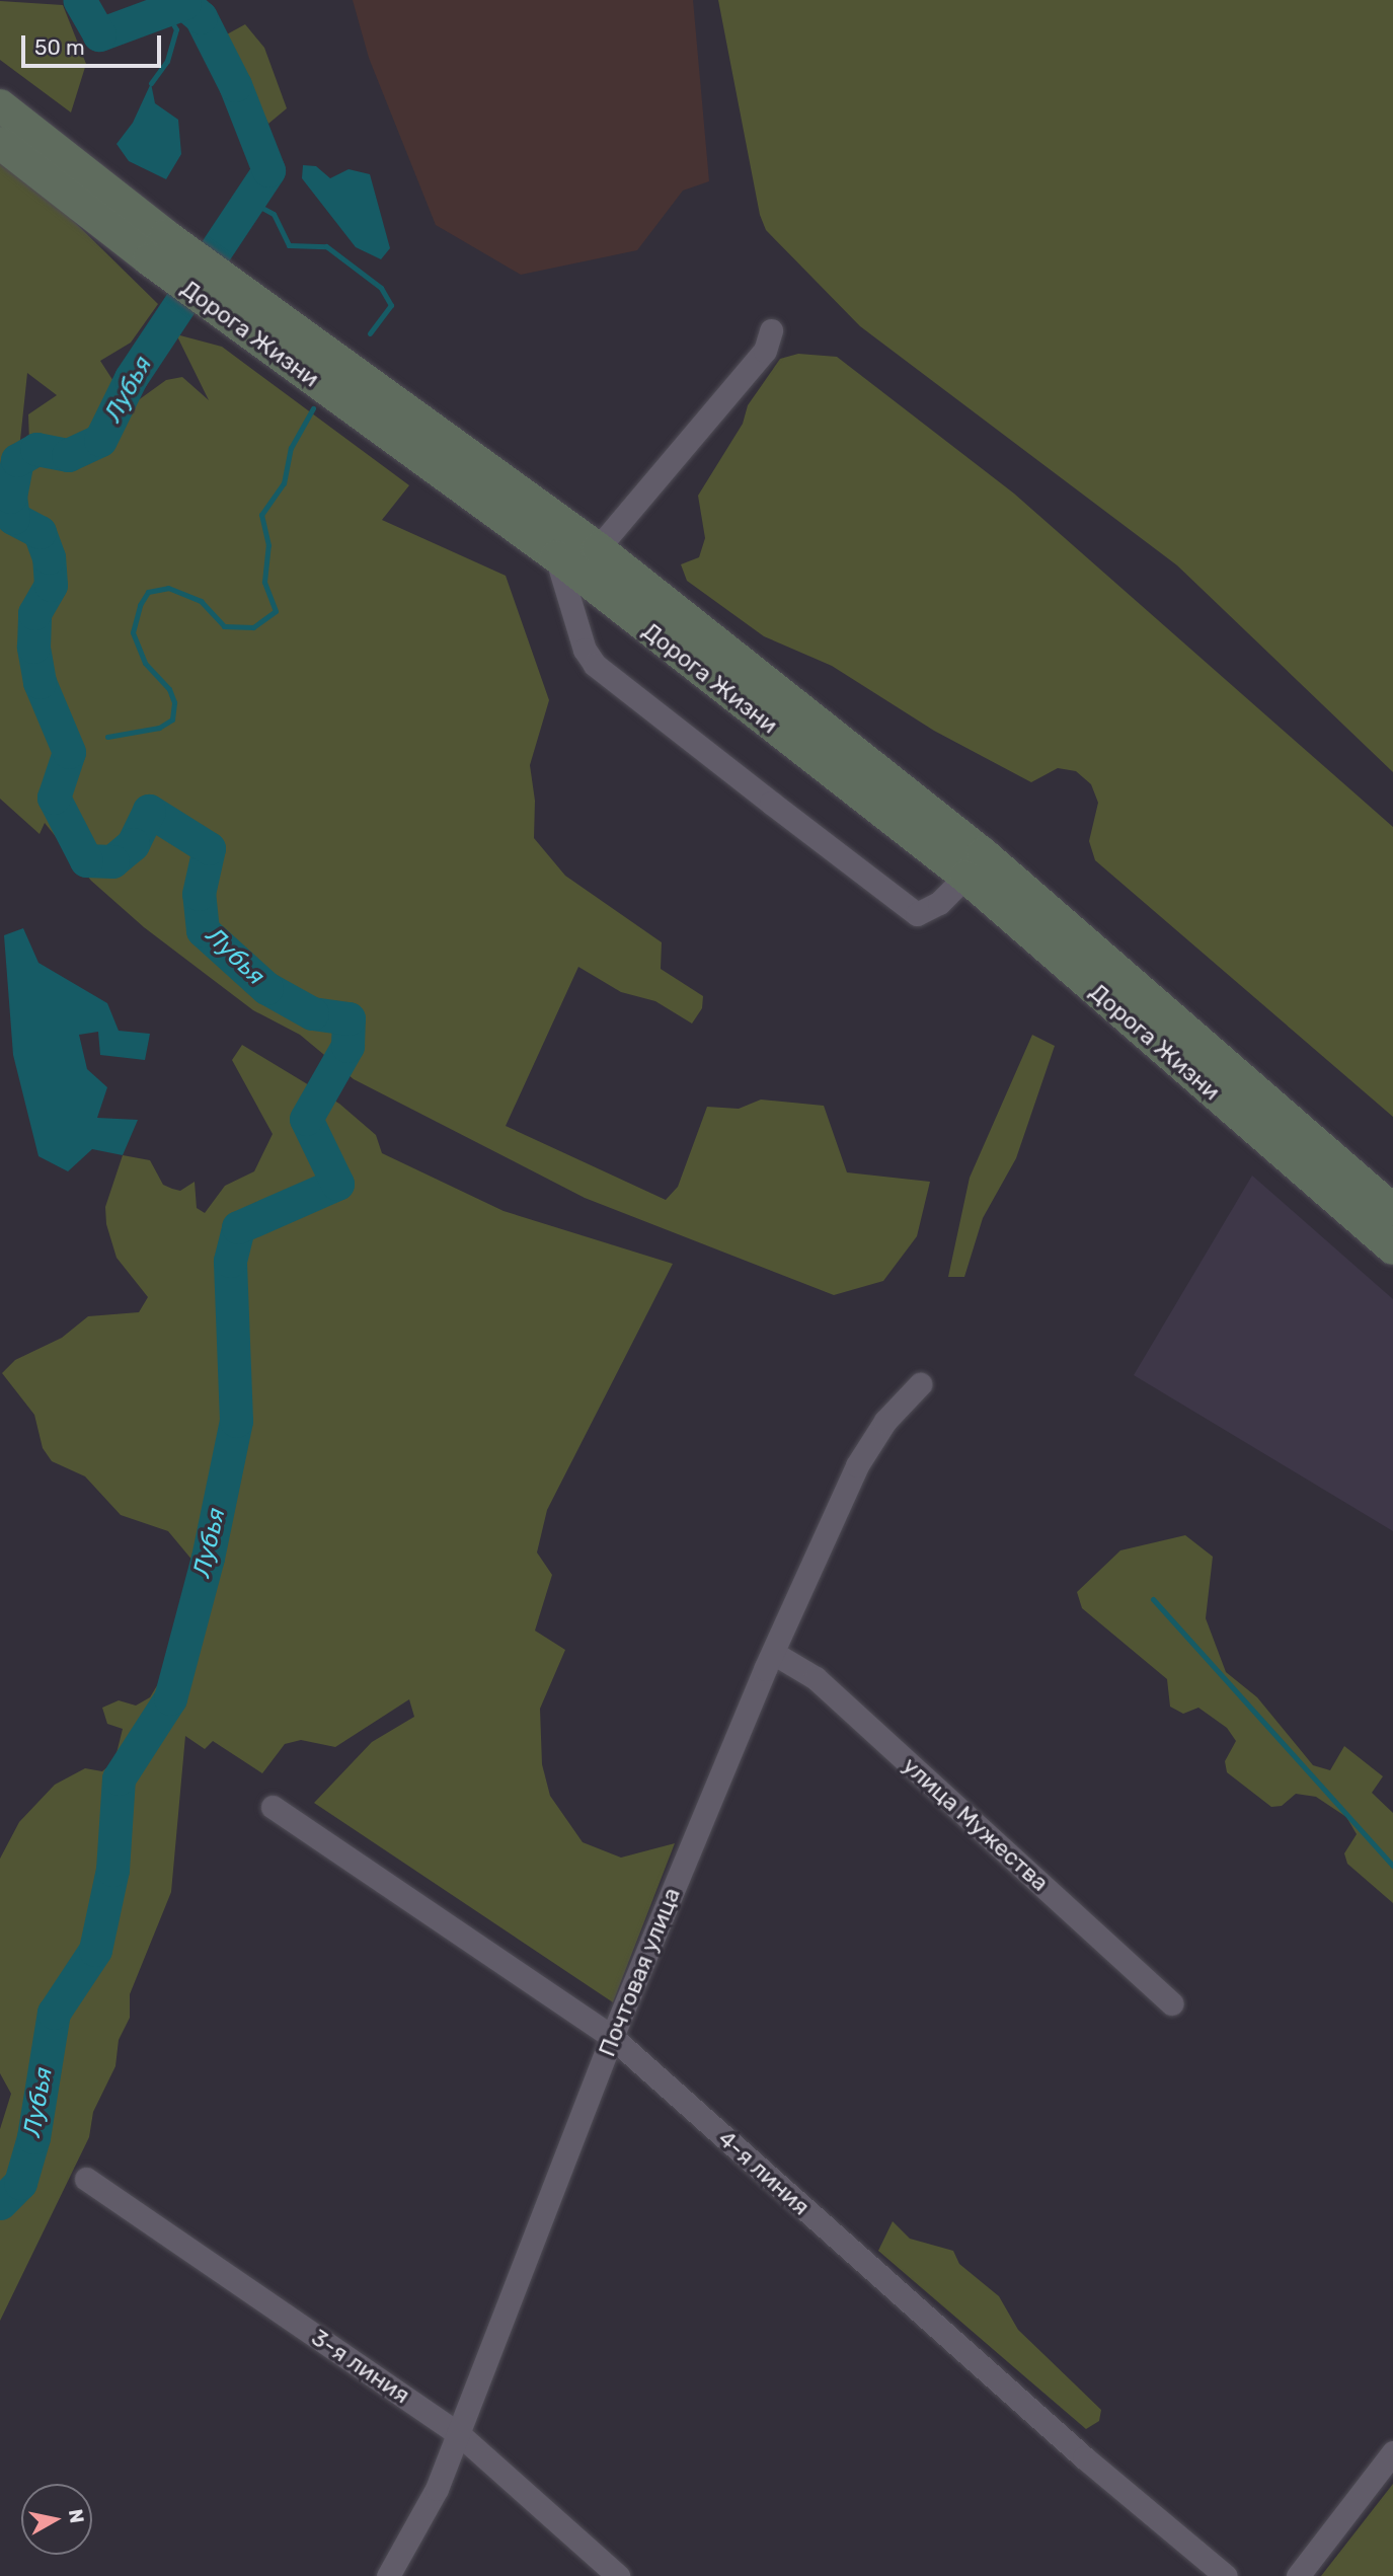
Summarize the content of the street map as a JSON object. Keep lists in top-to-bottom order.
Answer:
{
  "streets": {
    "main road": ["Дорога Жизни"],
    "street": [
      "улица Мужества",
      "Почтовая улица",
      "4-я линия",
      "3-я линия"
    ]
  },
  "crossings": [
    ["улица Мужества", "Почтовая улица"],
    ["Почтовая улица", "4-я линия"],
    ["Почтовая улица", "3-я линия"]
  ],
  "water": ["Лубья"],
  "scale_bar": "50 m",
  "north": "right"
}
